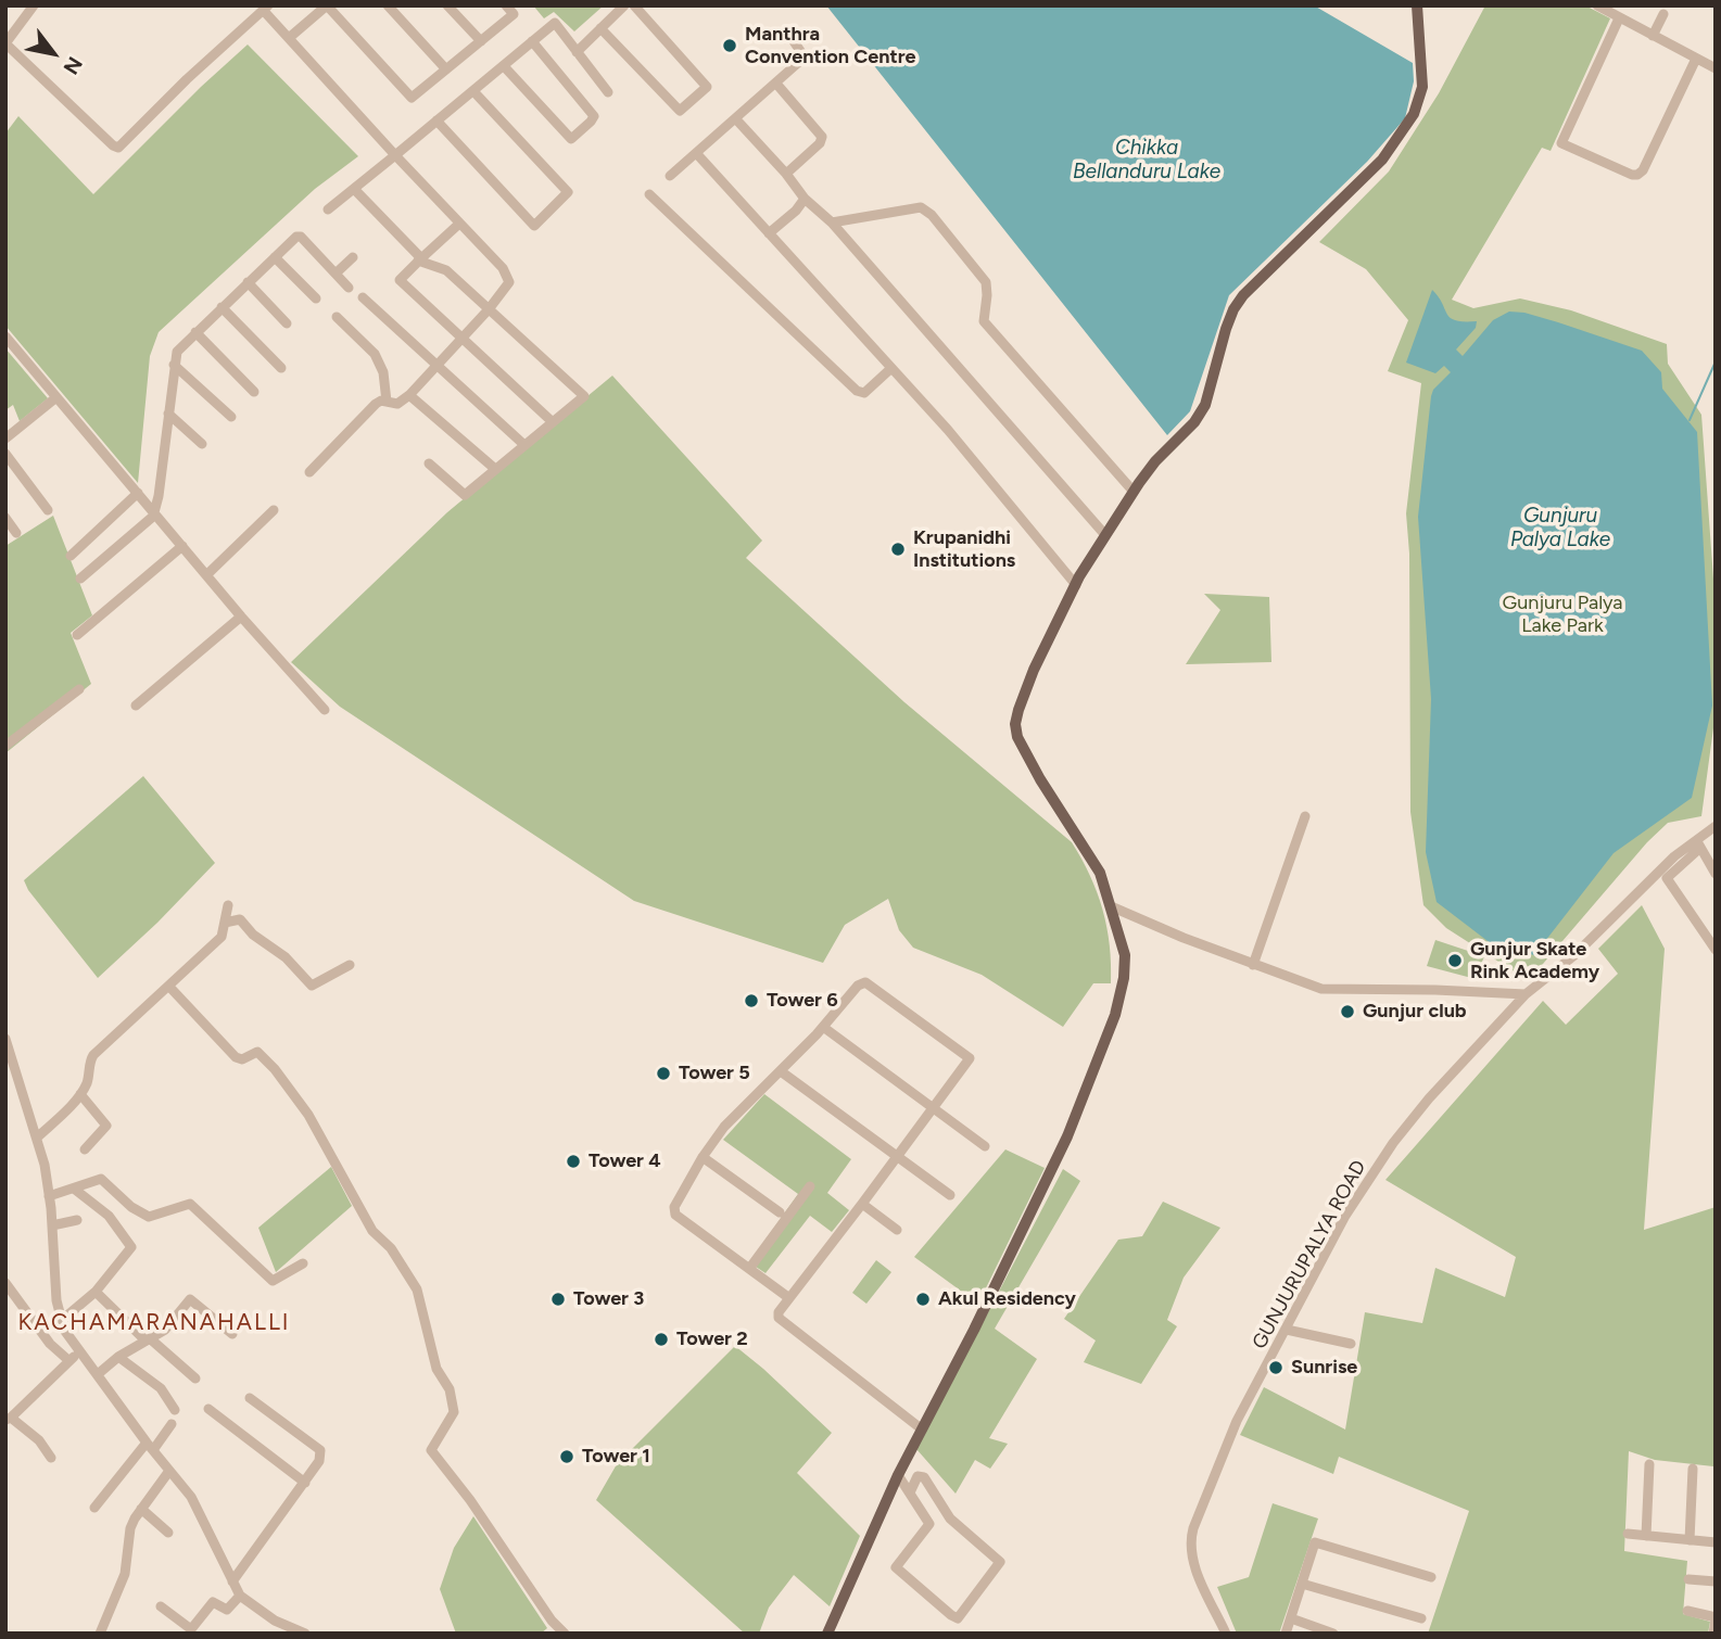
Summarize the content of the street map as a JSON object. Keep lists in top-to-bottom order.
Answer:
{
  "streets": {
    "street": ["GUNJURUPALYA ROAD"]
  },
  "districts": ["KACHAMARANAHALLI"],
  "water": ["Chikka Bellanduru Lake", "Gunjuru Palya Lake"],
  "parks": ["Gunjuru Palya Lake Park"],
  "places": [
    "Manthra Convention Centre",
    "Krupanidhi Institutions",
    "Gunjur Skate Rink Academy",
    "Tower 6",
    "Gunjur club",
    "Tower 5",
    "Tower 4",
    "Tower 3",
    "Akul Residency",
    "Tower 2",
    "Sunrise",
    "Tower 1"
  ],
  "north": "bottom right"
}
